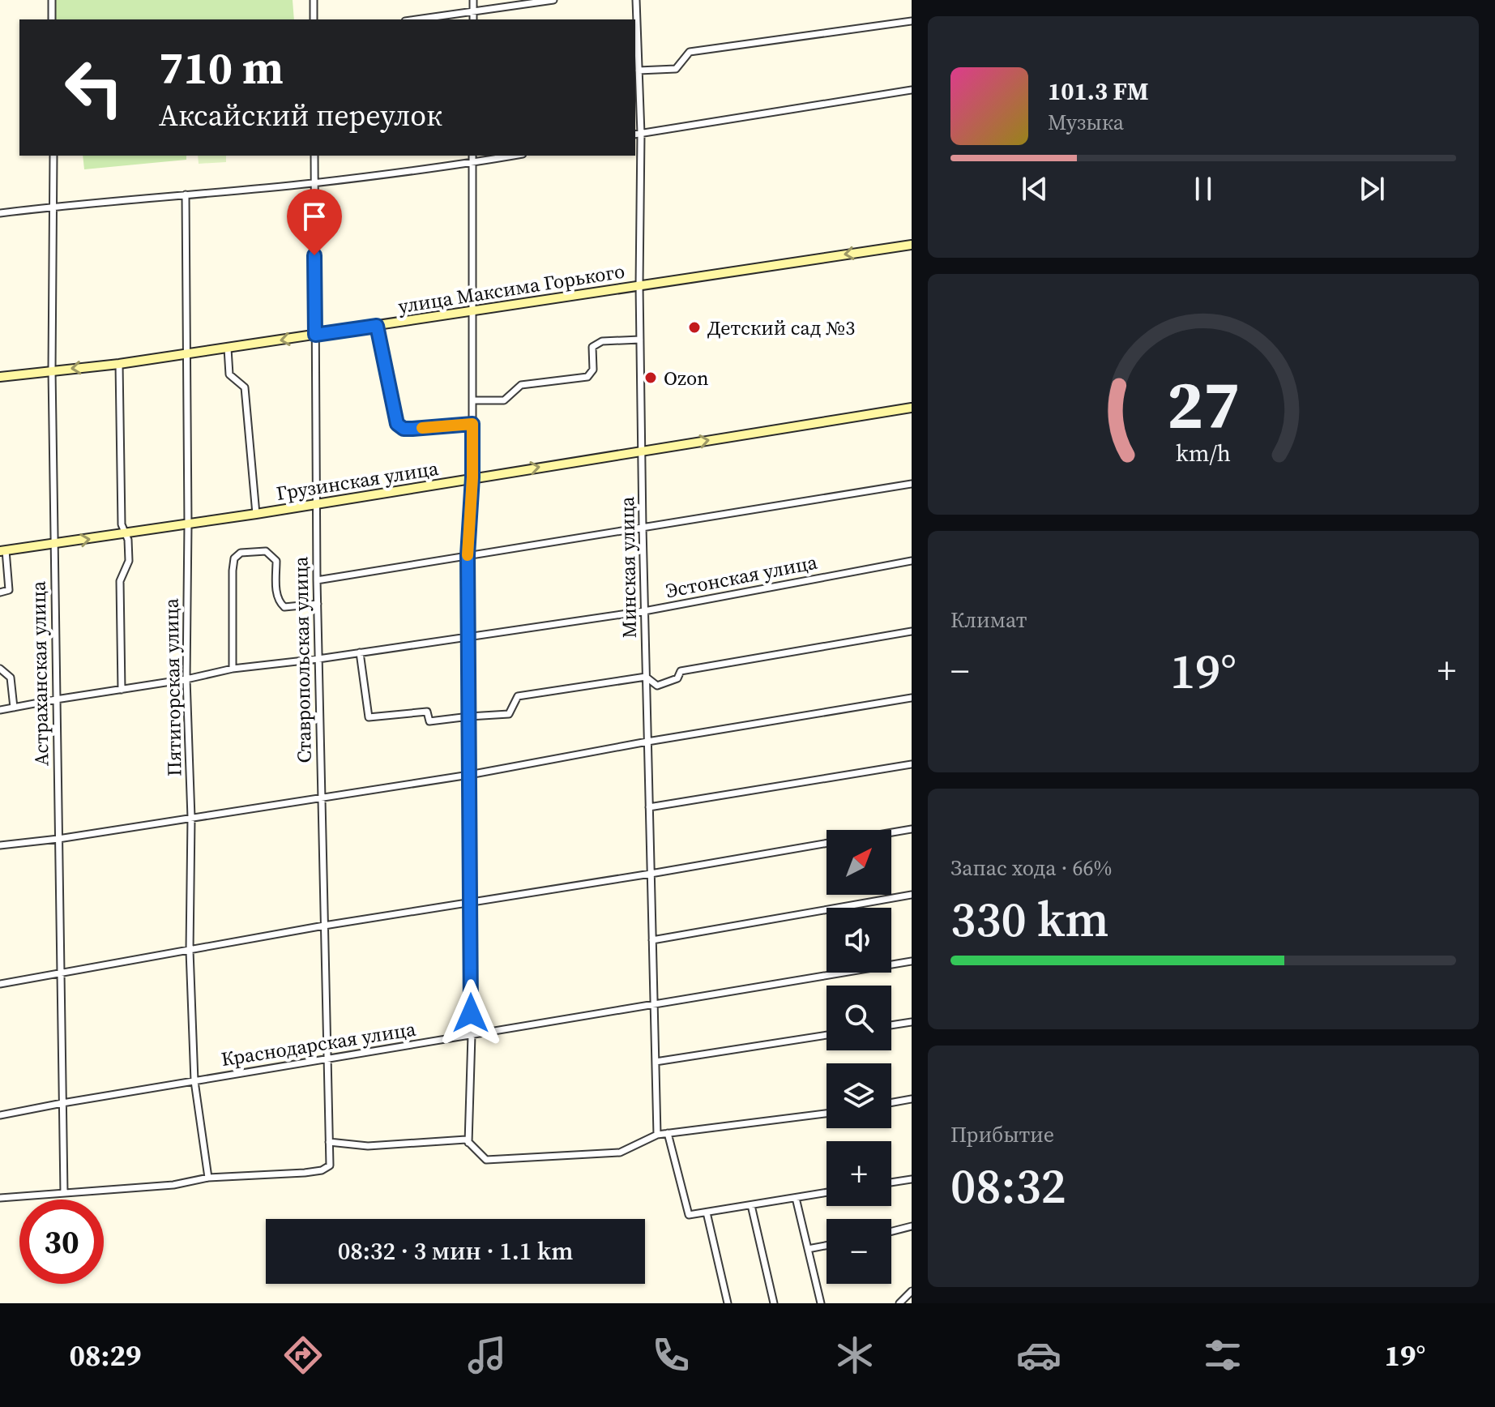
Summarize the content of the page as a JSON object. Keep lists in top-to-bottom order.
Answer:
{
  "streets": {
    "main road": ["улица Максима Горького", "Грузинская улица"],
    "street": [
      "Минская улица",
      "Эстонская улица",
      "Ставропольская улица",
      "Астраханская улица",
      "Пятигорская улица",
      "Краснодарская улица"
    ]
  },
  "crossings": [
    ["улица Максима Горького", "Минская улица"],
    ["улица Максима Горького", "Ставропольская улица"],
    ["улица Максима Горького", "Астраханская улица"],
    ["улица Максима Горького", "Пятигорская улица"],
    ["Грузинская улица", "Минская улица"],
    ["Грузинская улица", "Ставропольская улица"],
    ["Грузинская улица", "Астраханская улица"],
    ["Грузинская улица", "Пятигорская улица"],
    ["Минская улица", "Эстонская улица"],
    ["Минская улица", "Краснодарская улица"],
    ["Эстонская улица", "Ставропольская улица"],
    ["Эстонская улица", "Астраханская улица"],
    ["Эстонская улица", "Пятигорская улица"],
    ["Ставропольская улица", "Пятигорская улица"],
    ["Ставропольская улица", "Краснодарская улица"],
    ["Астраханская улица", "Краснодарская улица"],
    ["Пятигорская улица", "Краснодарская улица"]
  ],
  "one_way": ["улица Максима Горького", "Грузинская улица"],
  "places": ["Детский сад №3", "Ozon"],
  "north": "top right",
  "page": {
    "turn": ["710 m", "Аксайский переулок"],
    "song": ["101.3 FM", "Музыка"],
    "tile": [
      "Климат",
      ["Запас хода · 66%", "330 km"],
      ["Прибытие", "08:32"]
    ],
    "heat": ["−", "19°", "+"],
    "map_buttons": ["+", "−"],
    "limit": "30",
    "trip": "08:32 · 3 мин · 1.1 km",
    "tabs": ["08:29", "19°"],
    "gauge": ["27", "km/h"]
  }
}
